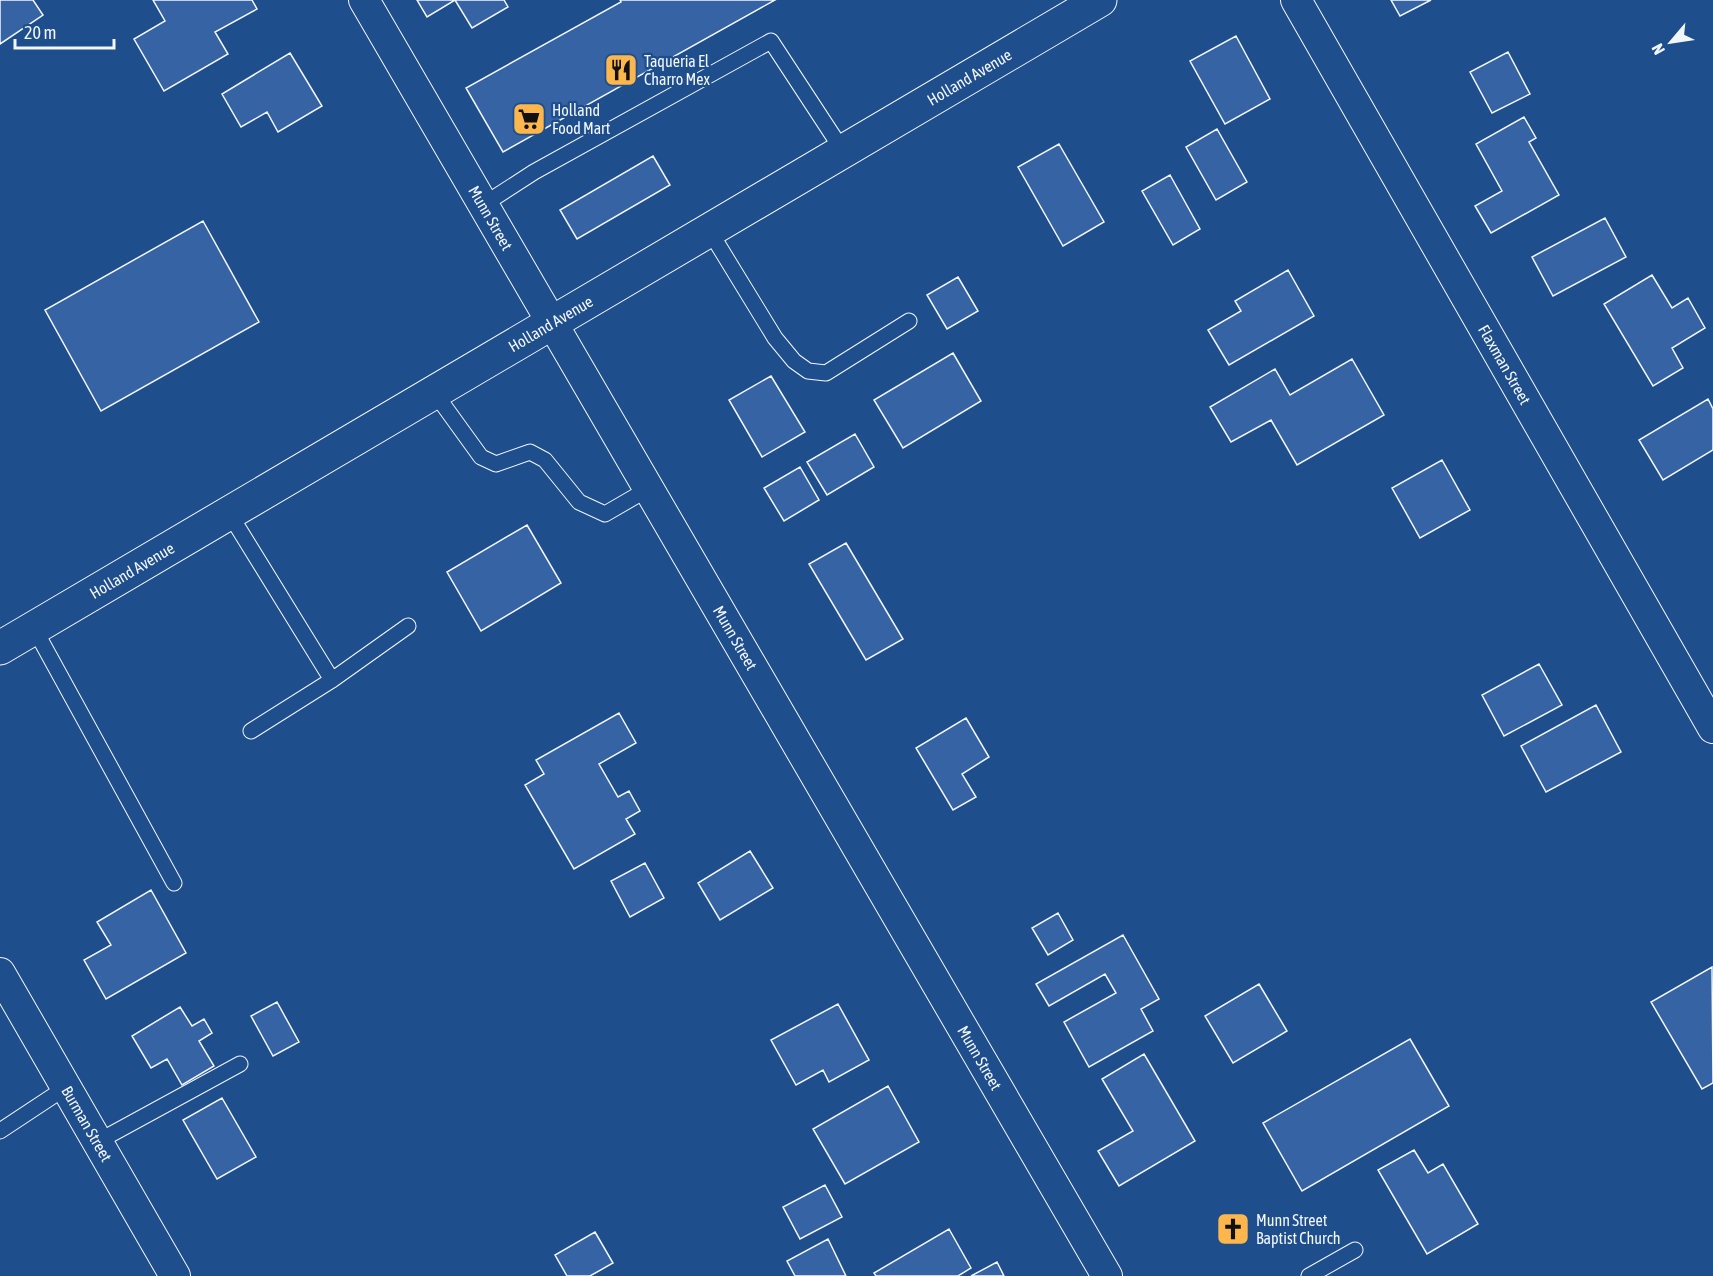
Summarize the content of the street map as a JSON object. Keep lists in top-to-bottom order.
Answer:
{
  "streets": {
    "main road": ["Holland Avenue"],
    "street": ["Munn Street", "Flaxman Street", "Burman Street"]
  },
  "crossings": [
    ["Holland Avenue", "Munn Street"]
  ],
  "places": {
    "restaurant": ["Taqueria El Charro Mex"],
    "supermarket": ["Holland Food Mart"],
    "church": ["Munn Street Baptist Church"]
  },
  "scale_bar": "20 m",
  "north": "bottom left"
}
